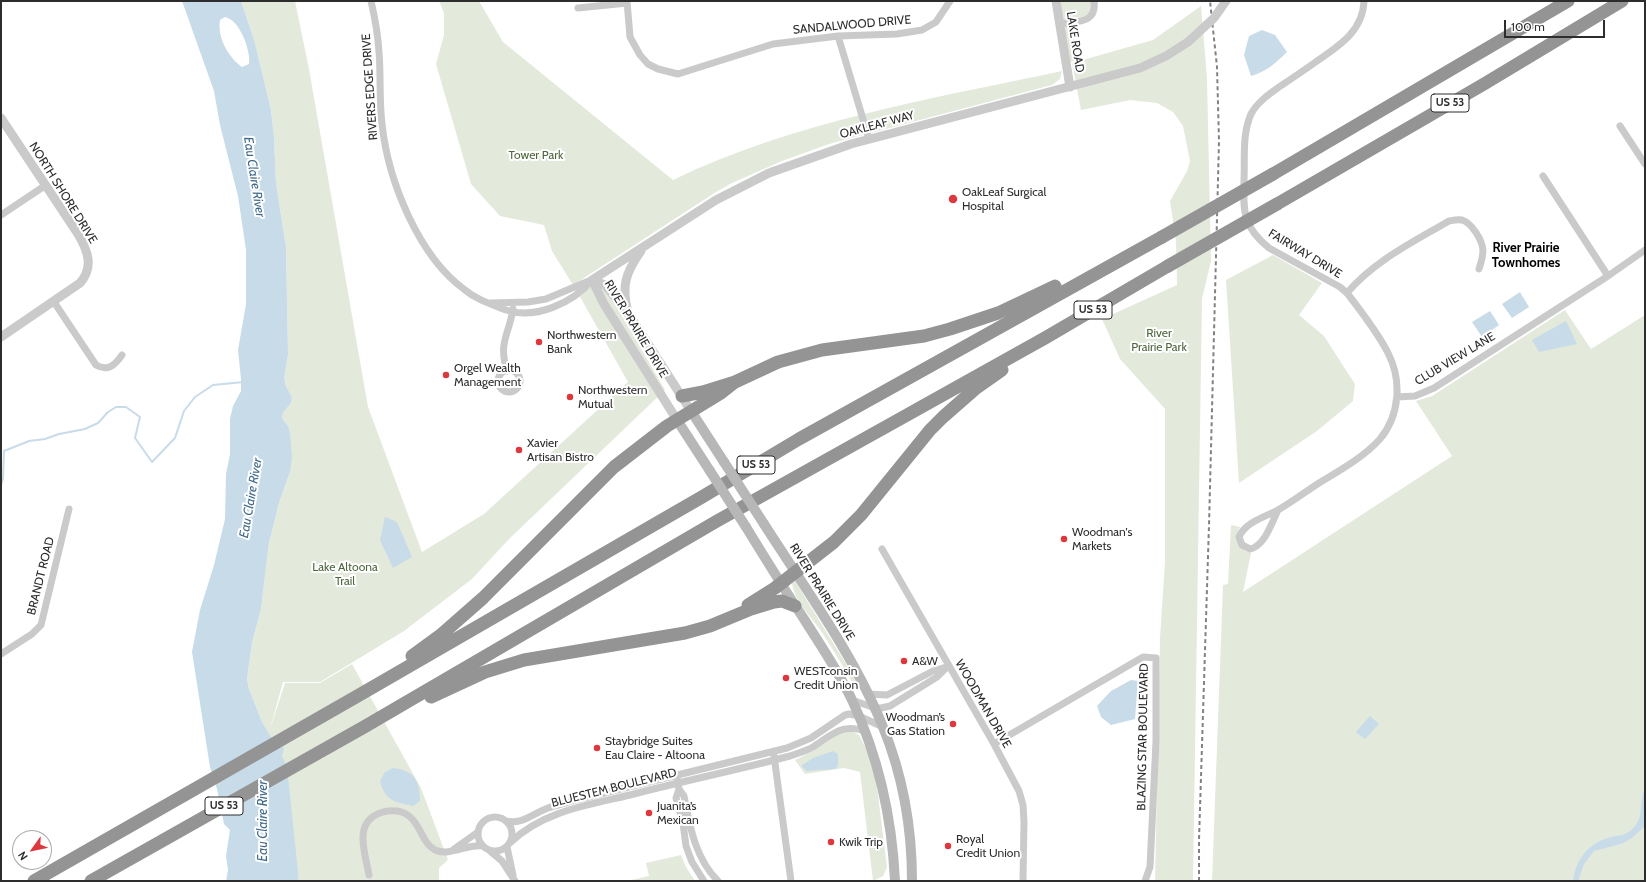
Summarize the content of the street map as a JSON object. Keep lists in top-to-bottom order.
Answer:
{
  "streets": {
    "highway": ["US 53"],
    "main road": ["RIVER PRAIRIE DRIVE"],
    "street": [
      "SANDALWOOD DRIVE",
      "LAKE ROAD",
      "RIVERS EDGE DRIVE",
      "OAKLEAF WAY",
      "NORTH SHORE DRIVE",
      "FAIRWAY DRIVE",
      "CLUB VIEW LANE",
      "BRANDT ROAD",
      "WOODMAN DRIVE",
      "BLAZING STAR BOULEVARD",
      "BLUESTEM BOULEVARD"
    ]
  },
  "crossings": [
    ["LAKE ROAD", "OAKLEAF WAY"],
    ["RIVERS EDGE DRIVE", "OAKLEAF WAY"],
    ["RIVERS EDGE DRIVE", "RIVER PRAIRIE DRIVE"],
    ["OAKLEAF WAY", "RIVER PRAIRIE DRIVE"],
    ["FAIRWAY DRIVE", "CLUB VIEW LANE"],
    ["RIVER PRAIRIE DRIVE", "BLUESTEM BOULEVARD"],
    ["WOODMAN DRIVE", "BLAZING STAR BOULEVARD"]
  ],
  "districts": ["River Prairie Townhomes"],
  "water": ["Eau Claire River"],
  "parks": ["Tower Park", "River Prairie Park", "Lake Altoona Trail"],
  "places": [
    "OakLeaf Surgical Hospital",
    "Northwestern Bank",
    "Orgel Wealth Management",
    "Northwestern Mutual",
    "Xavier Artisan Bistro",
    "Woodman's Markets",
    "A&W",
    "WESTconsin Credit Union",
    "Woodman’s Gas Station",
    "Staybridge Suites Eau Claire - Altoona",
    "Juanita’s Mexican",
    "Kwik Trip",
    "Royal Credit Union"
  ],
  "scale_bar": "100 m",
  "north": "bottom left"
}
